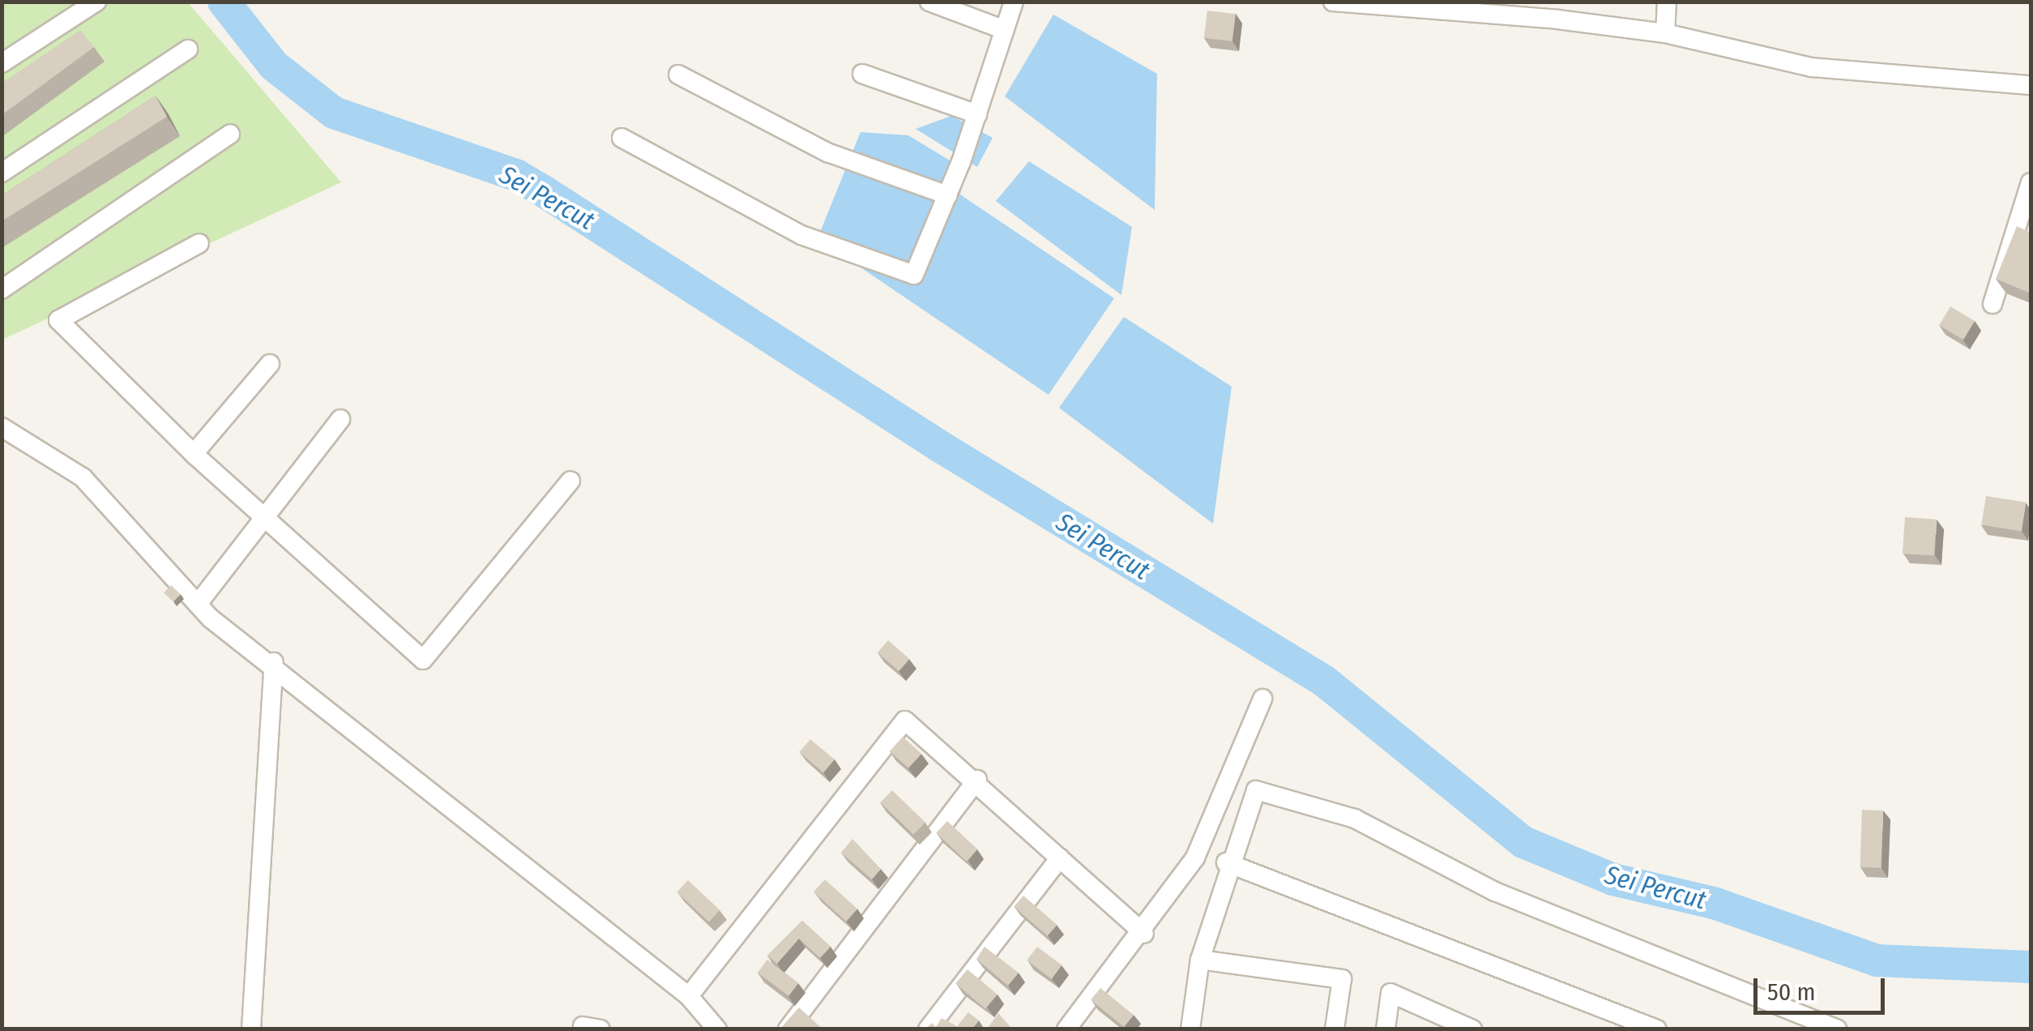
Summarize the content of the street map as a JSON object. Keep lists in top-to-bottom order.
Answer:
{
  "water": ["Sei Percut"],
  "scale_bar": "50 m"
}
